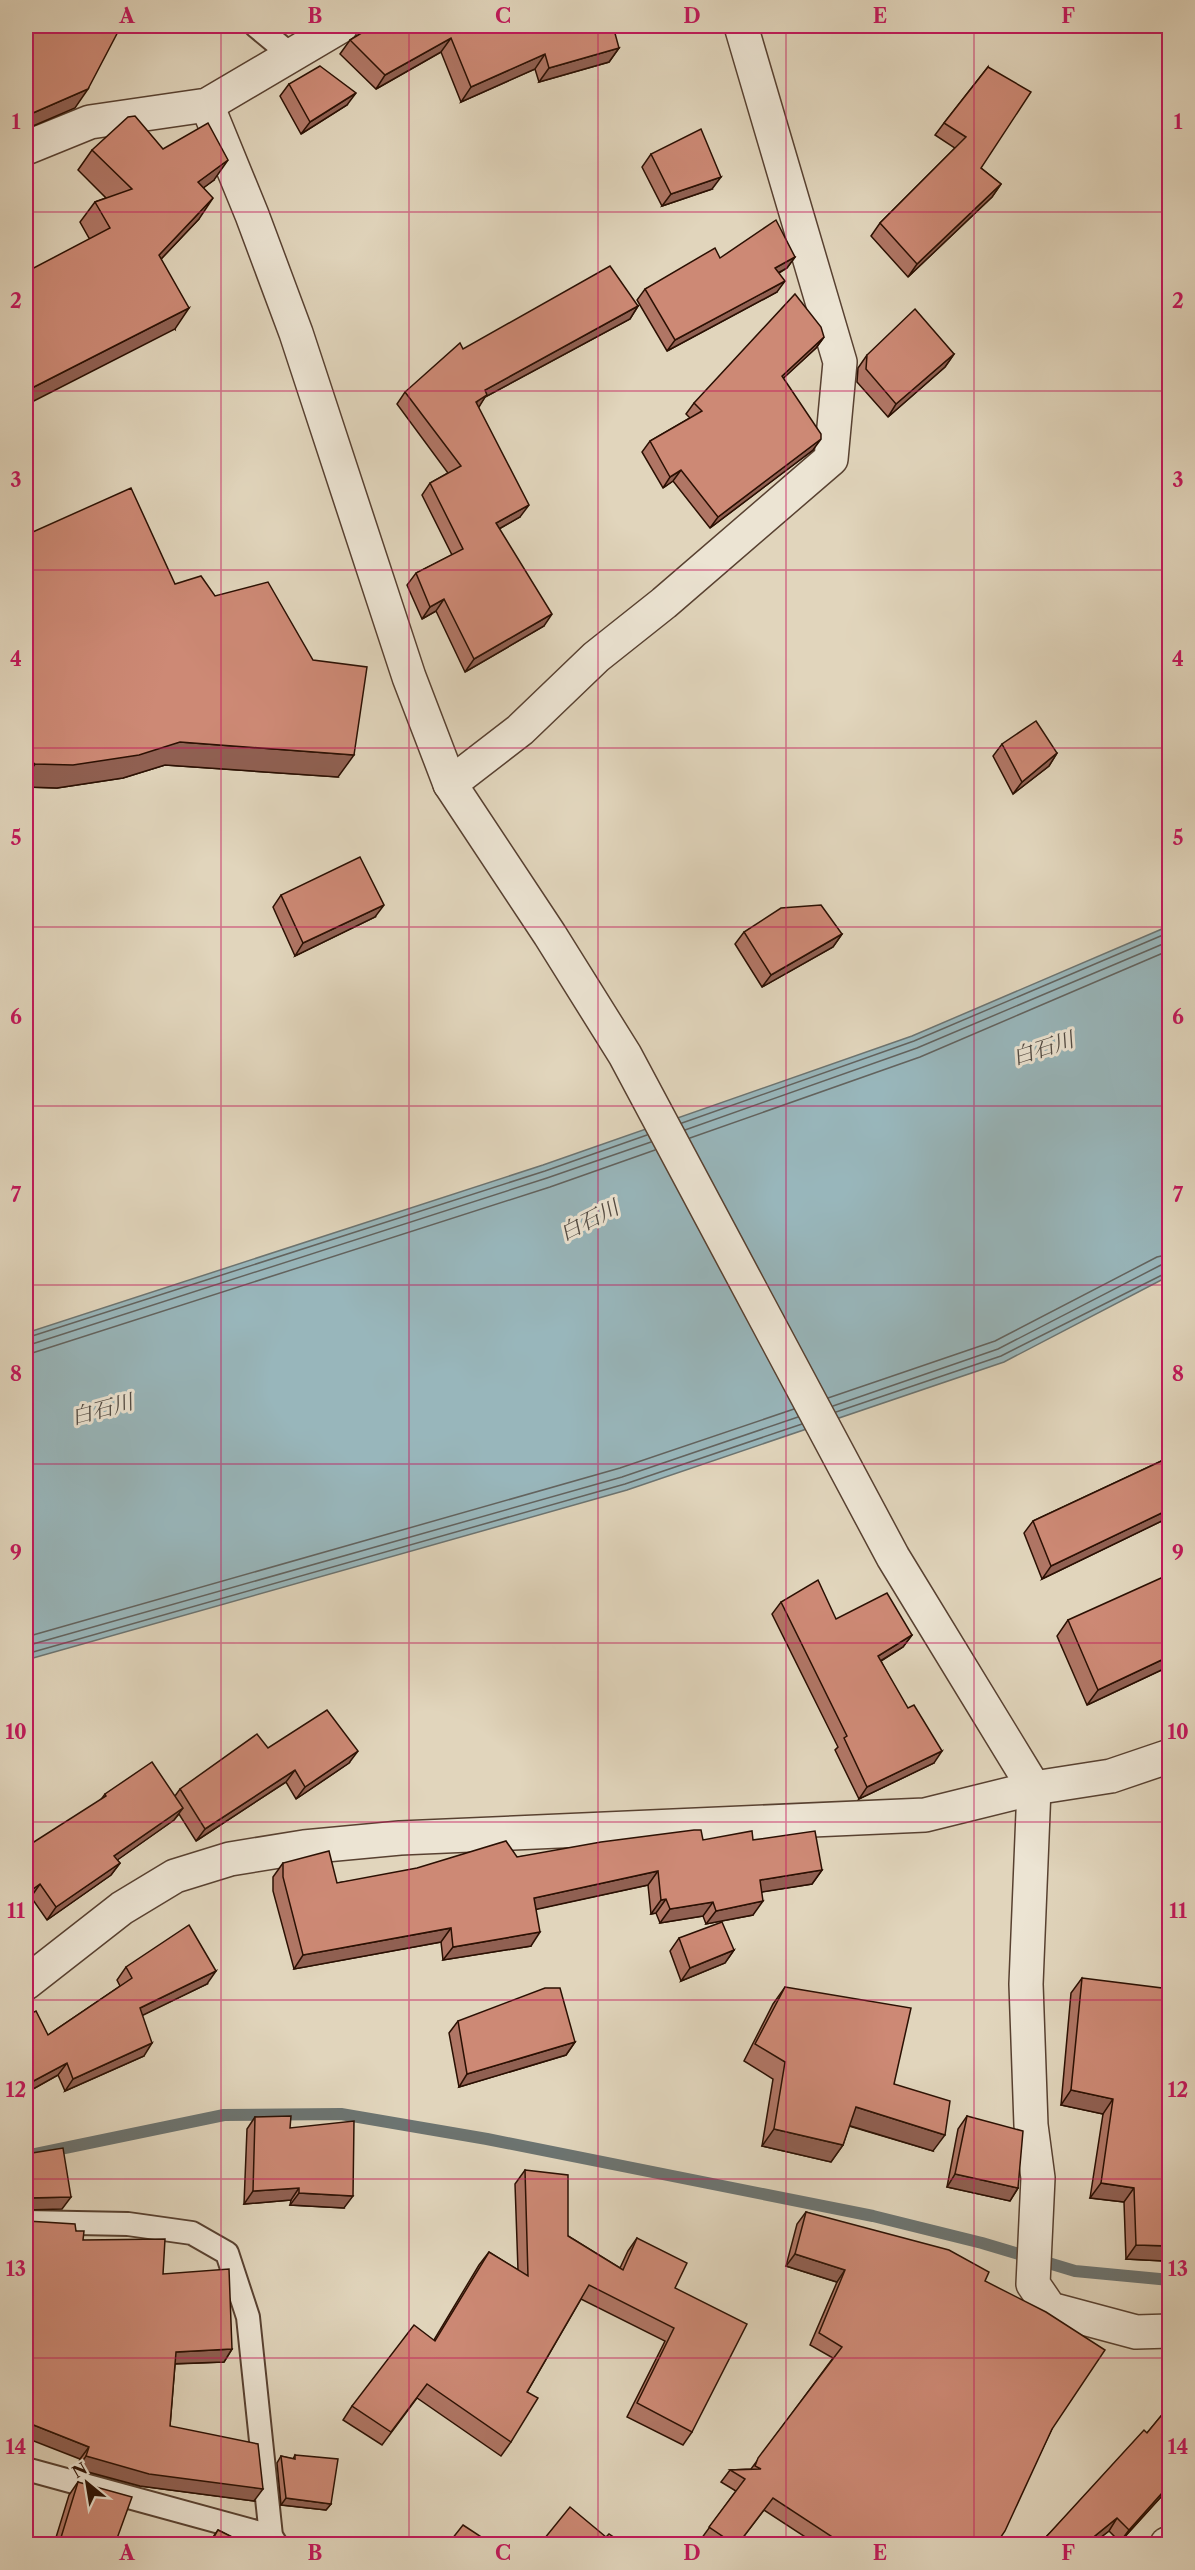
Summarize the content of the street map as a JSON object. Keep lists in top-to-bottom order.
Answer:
{
  "water": ["白石川"],
  "north": "top left",
  "grid": {
    "columns": [
      "A",
      "B",
      "C",
      "D",
      "E",
      "F"
    ],
    "rows": [
      "1",
      "2",
      "3",
      "4",
      "5",
      "6",
      "7",
      "8",
      "9",
      "10",
      "11",
      "12",
      "13",
      "14"
    ]
  }
}
